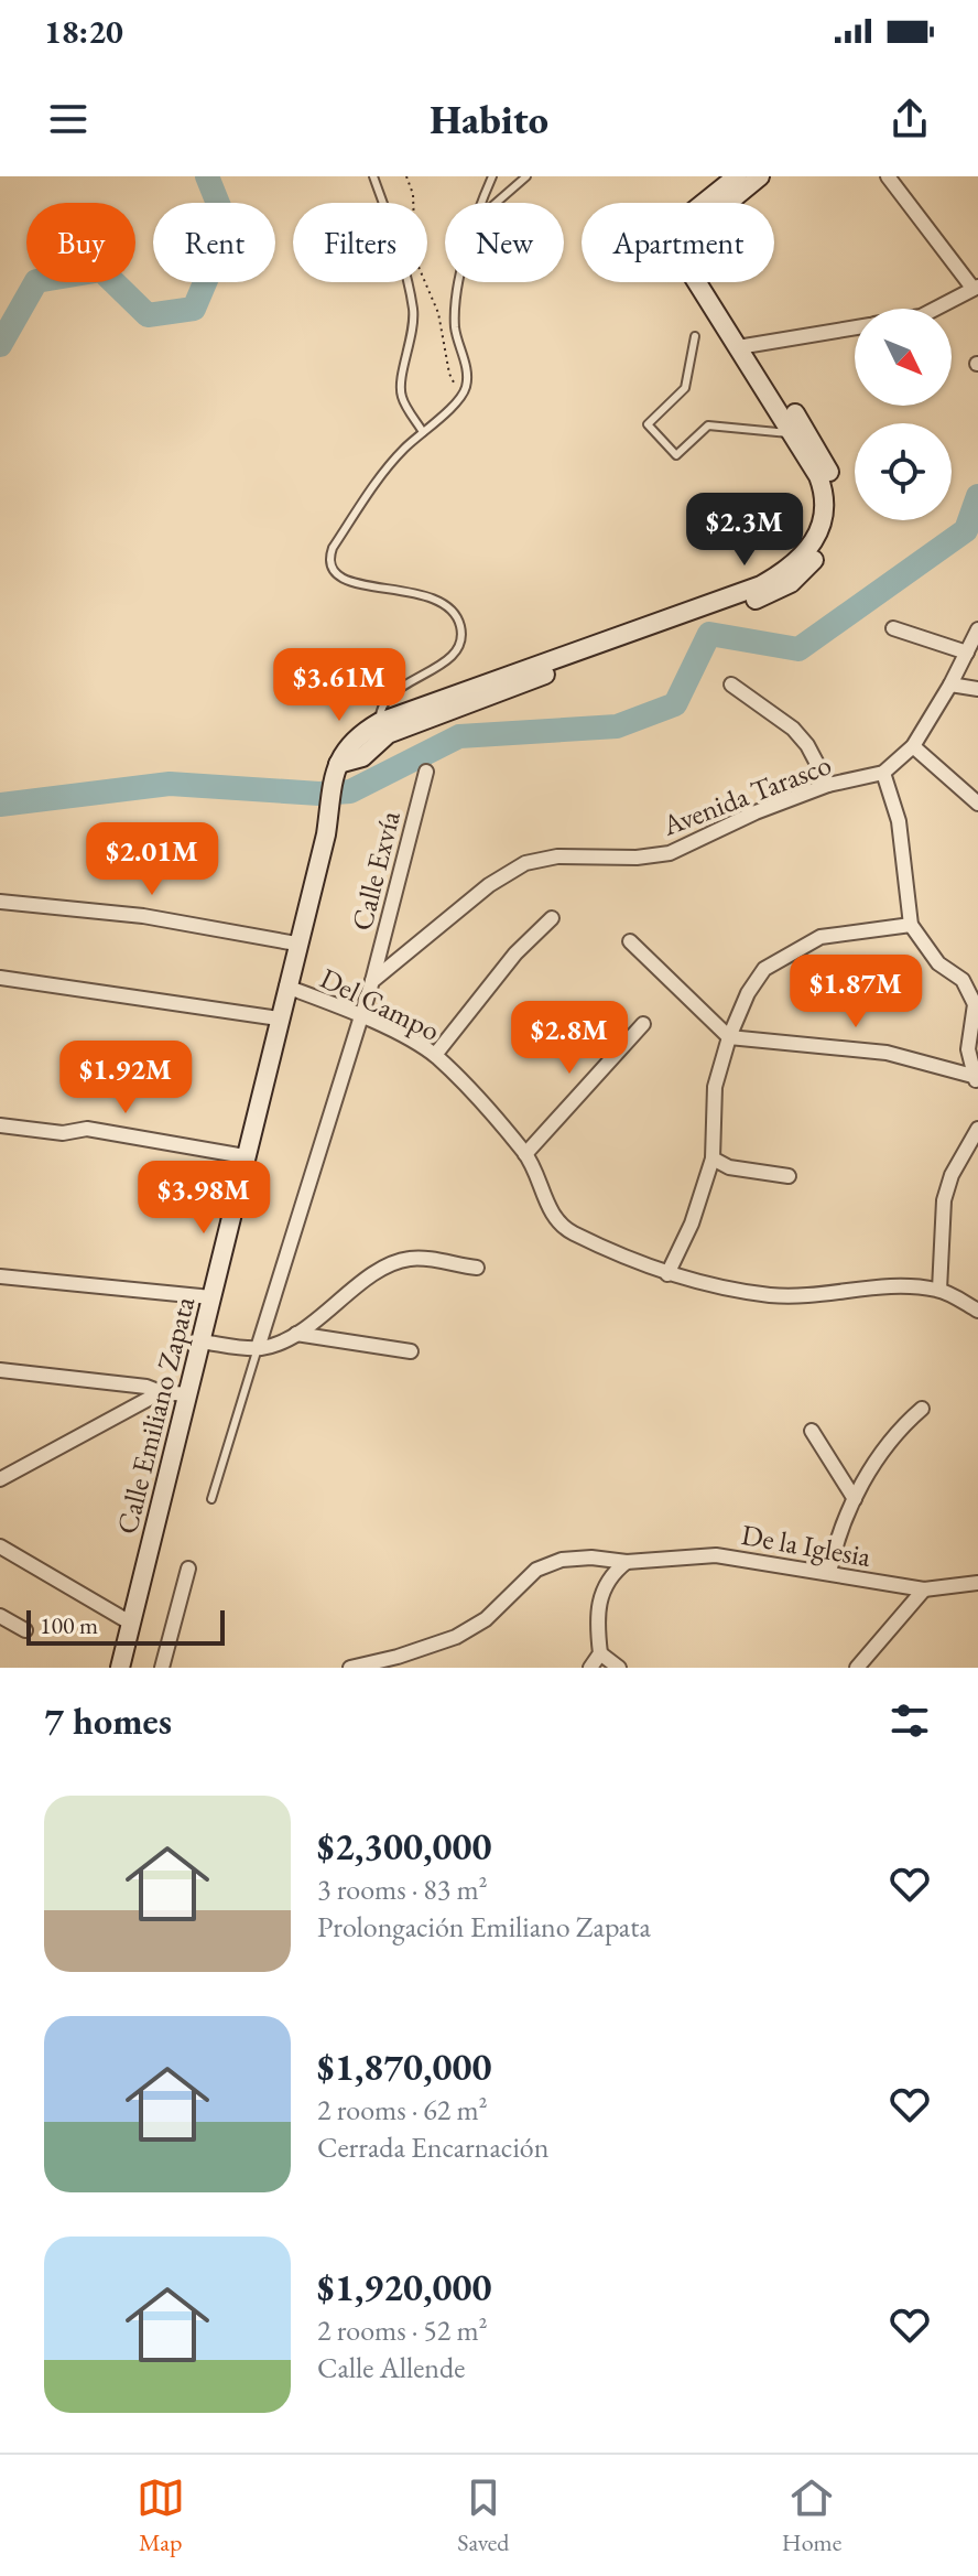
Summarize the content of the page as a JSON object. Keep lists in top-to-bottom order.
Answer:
{
  "streets": {
    "main road": ["Calle Emiliano Zapata"],
    "street": [
      "Avenida Tarasco",
      "Calle Exvía",
      "Del Campo",
      "De la Iglesia"
    ]
  },
  "crossings": [
    ["Avenida Tarasco", "Calle Exvía"],
    ["Del Campo", "Calle Emiliano Zapata"]
  ],
  "scale_bar": "100 m",
  "north": "bottom right",
  "page": {
    "status": "18:20",
    "header": "Habito",
    "chip": [
      "Buy",
      "Rent",
      "Filters",
      "New",
      "Apartment"
    ],
    "price": [
      "$2.3M",
      "$3.61M",
      "$2.01M",
      "$1.87M",
      "$2.8M",
      "$1.92M",
      "$3.98M"
    ],
    "scale": "100 m",
    "heading": "7 homes",
    "list": [
      {
        "name": "$2,300,000",
        "note": "3 rooms · 83 m² · Prolongación Emiliano Zapata"
      },
      {
        "name": "$1,870,000",
        "note": "2 rooms · 62 m² · Cerrada Encarnación"
      },
      {
        "name": "$1,920,000",
        "note": "2 rooms · 52 m² · Calle Allende"
      }
    ],
    "tabs": ["Map", "Saved", "Home"]
  }
}
